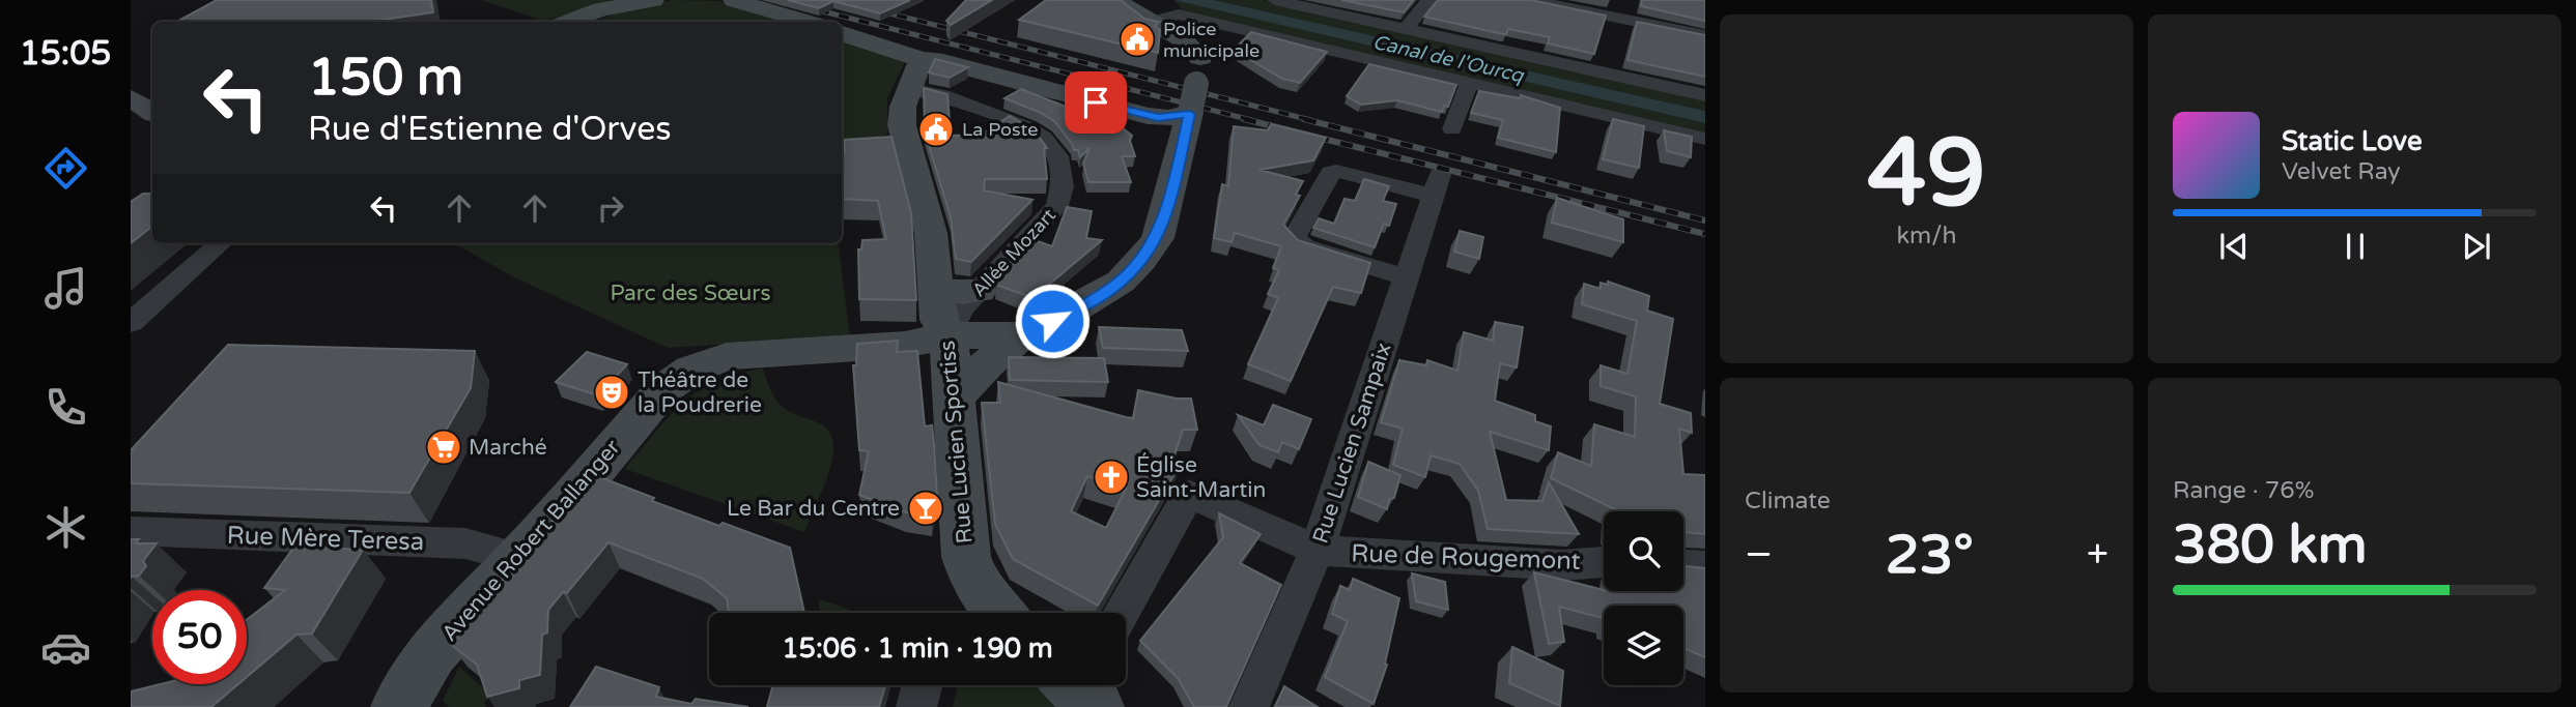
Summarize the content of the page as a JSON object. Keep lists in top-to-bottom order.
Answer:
{
  "streets": {
    "main road": ["Rue Lucien Sportiss", "Avenue Robert Ballanger"],
    "street": [
      "Allée Mozart",
      "Rue Lucien Sampaix",
      "Rue Mère Teresa",
      "Rue de Rougemont"
    ]
  },
  "crossings": [
    ["Allée Mozart", "Rue Lucien Sportiss"],
    ["Allée Mozart", "Avenue Robert Ballanger"],
    ["Rue Lucien Sportiss", "Avenue Robert Ballanger"],
    ["Rue Lucien Sampaix", "Rue de Rougemont"],
    ["Rue Mère Teresa", "Avenue Robert Ballanger"]
  ],
  "water": ["Canal de l'Ourcq"],
  "parks": ["Parc des Sœurs"],
  "places": {
    "public building": ["Police municipale", "La Poste"],
    "theatre": ["Théâtre de la Poudrerie"],
    "supermarket": ["Marché"],
    "church": ["Église Saint-Martin"],
    "bar": ["Le Bar du Centre"]
  },
  "page": {
    "tabs": "15:05",
    "tile": [
      ["49", "km/h"],
      "Climate",
      ["Range · 76%", "380 km"]
    ],
    "turn": ["150 m", "Rue d'Estienne d'Orves"],
    "song": ["Static Love", "Velvet Ray"],
    "heat": ["−", "23°", "+"],
    "limit": "50",
    "trip": "15:06 · 1 min · 190 m"
  }
}
